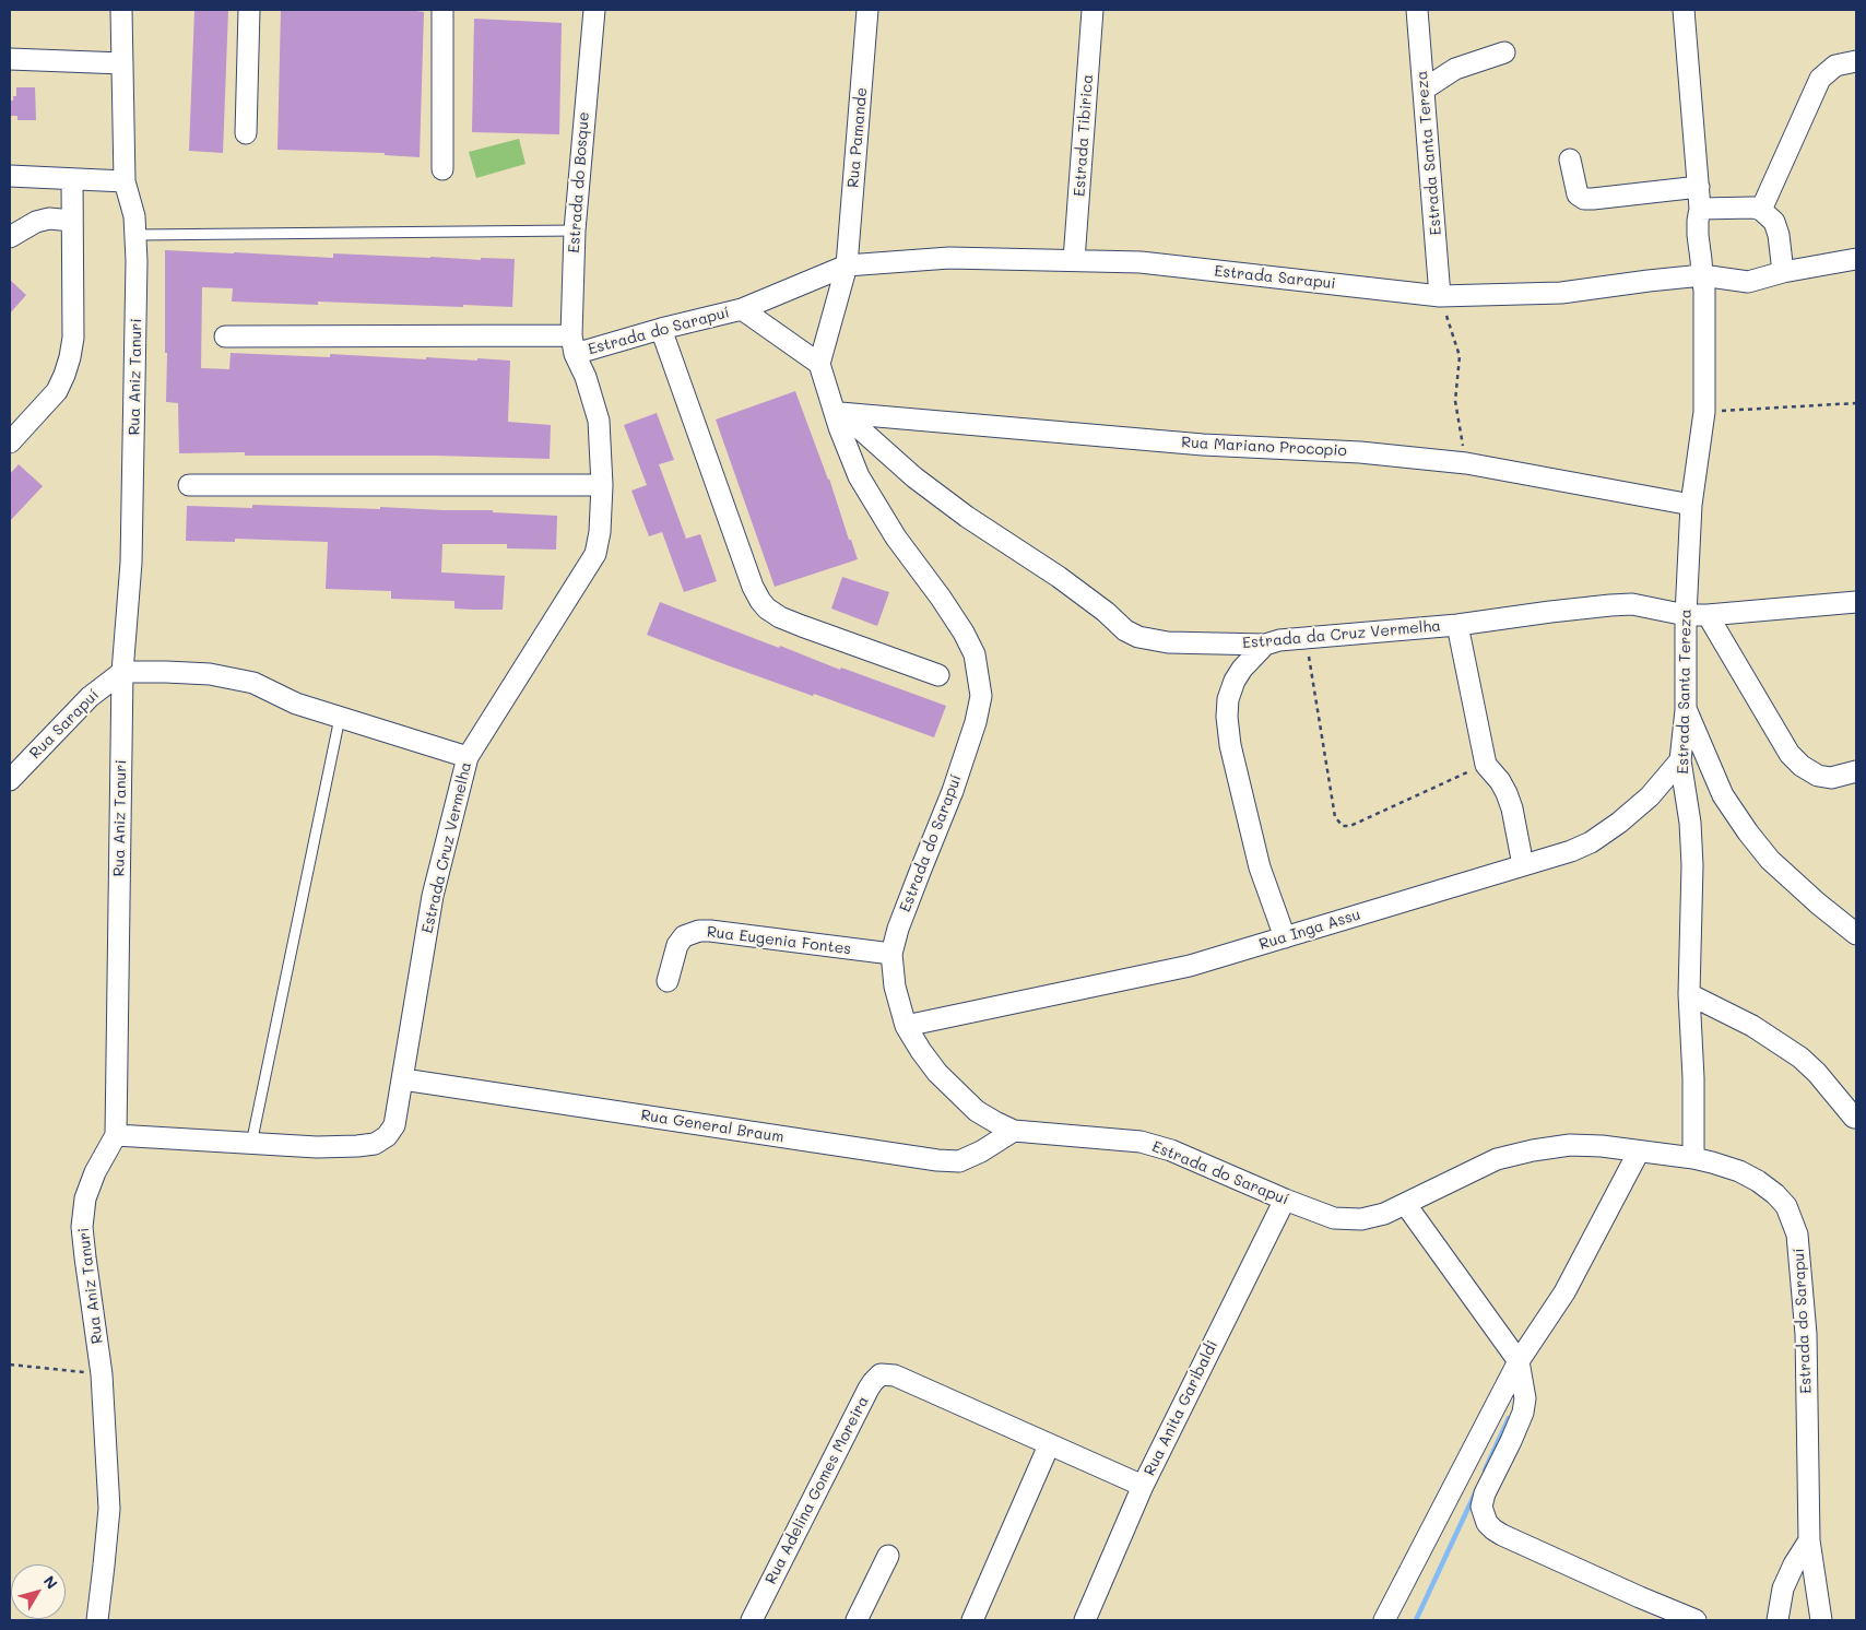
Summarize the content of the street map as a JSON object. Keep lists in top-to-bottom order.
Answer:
{
  "streets": {
    "street": [
      "Estrada Tibirica",
      "Rua Pamande",
      "Estrada Santa Tereza",
      "Estrada do Bosque",
      "Estrada Sarapui",
      "Estrada do Sarapuí",
      "Rua Aniz Tanuri",
      "Rua Mariano Procopio",
      "Estrada da Cruz Vermelha",
      "Rua Sarapuí",
      "Estrada Cruz Vermelha",
      "Rua Inga Assu",
      "Rua Eugenia Fontes",
      "Rua General Braum",
      "Rua Anita Garibaldi",
      "Rua Adelina Gomes Moreira"
    ]
  },
  "crossings": [
    ["Estrada Tibirica", "Estrada Sarapui"],
    ["Rua Pamande", "Estrada Sarapui"],
    ["Rua Pamande", "Estrada do Sarapuí"],
    ["Estrada Santa Tereza", "Estrada Sarapui"],
    ["Estrada Santa Tereza", "Estrada do Sarapuí"],
    ["Estrada Santa Tereza", "Rua Mariano Procopio"],
    ["Estrada Santa Tereza", "Estrada da Cruz Vermelha"],
    ["Estrada Santa Tereza", "Rua Inga Assu"],
    ["Estrada do Bosque", "Estrada do Sarapuí"],
    ["Estrada do Bosque", "Estrada Cruz Vermelha"],
    ["Estrada Sarapui", "Estrada do Sarapuí"],
    ["Estrada do Sarapuí", "Rua Mariano Procopio"],
    ["Estrada do Sarapuí", "Estrada da Cruz Vermelha"],
    ["Estrada do Sarapuí", "Estrada Cruz Vermelha"],
    ["Estrada do Sarapuí", "Rua Inga Assu"],
    ["Estrada do Sarapuí", "Rua Eugenia Fontes"],
    ["Estrada do Sarapuí", "Rua General Braum"],
    ["Estrada do Sarapuí", "Rua Anita Garibaldi"],
    ["Rua Aniz Tanuri", "Rua Sarapuí"],
    ["Rua Aniz Tanuri", "Estrada Cruz Vermelha"],
    ["Rua Mariano Procopio", "Estrada da Cruz Vermelha"],
    ["Estrada Cruz Vermelha", "Rua General Braum"]
  ],
  "north": "top right"
}
